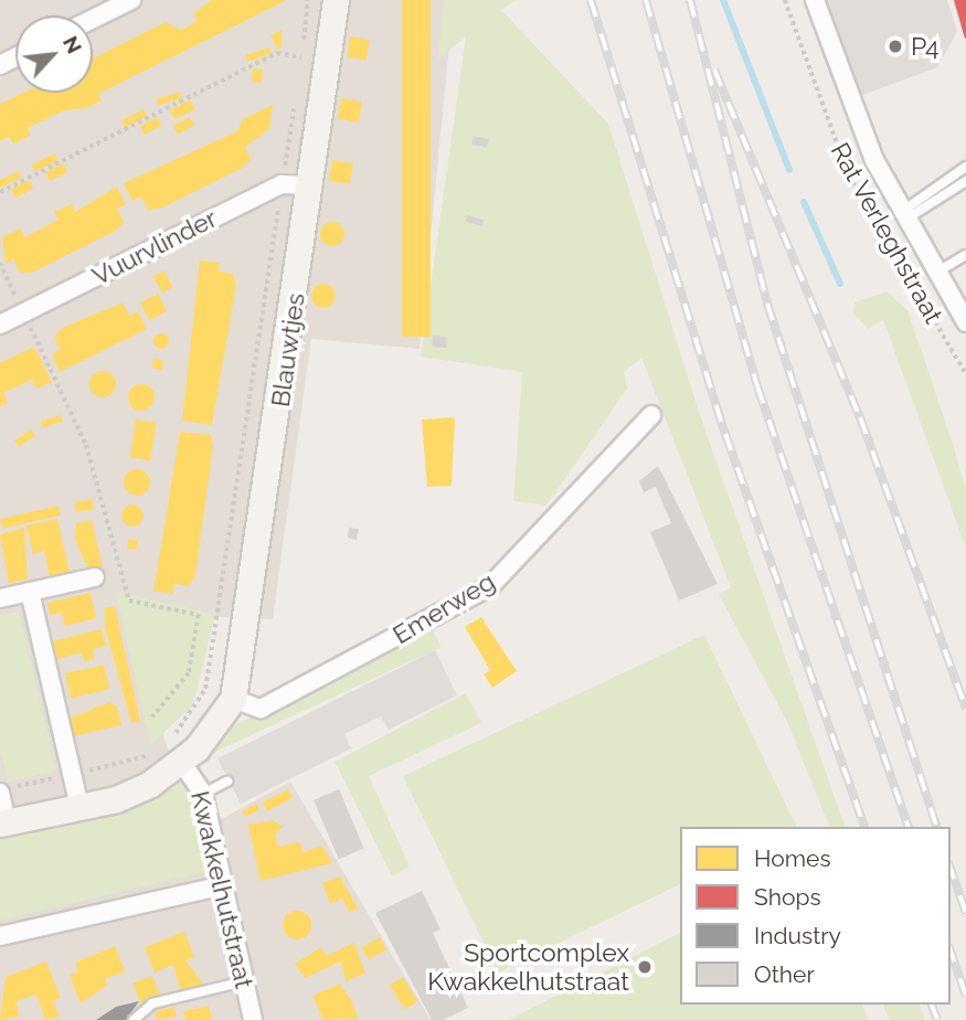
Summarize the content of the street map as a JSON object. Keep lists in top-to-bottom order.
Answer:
{
  "streets": {
    "street": [
      "Rat Verleghstraat",
      "Vuurvlinder",
      "Blauwtjes",
      "Emerweg",
      "Kwakkelhutstraat"
    ]
  },
  "crossings": [
    ["Vuurvlinder", "Blauwtjes"],
    ["Blauwtjes", "Emerweg"]
  ],
  "places": ["P4", "Sportcomplex Kwakkelhutstraat"],
  "legend": [
    "Homes",
    "Shops",
    "Industry",
    "Other"
  ],
  "north": "top right"
}
